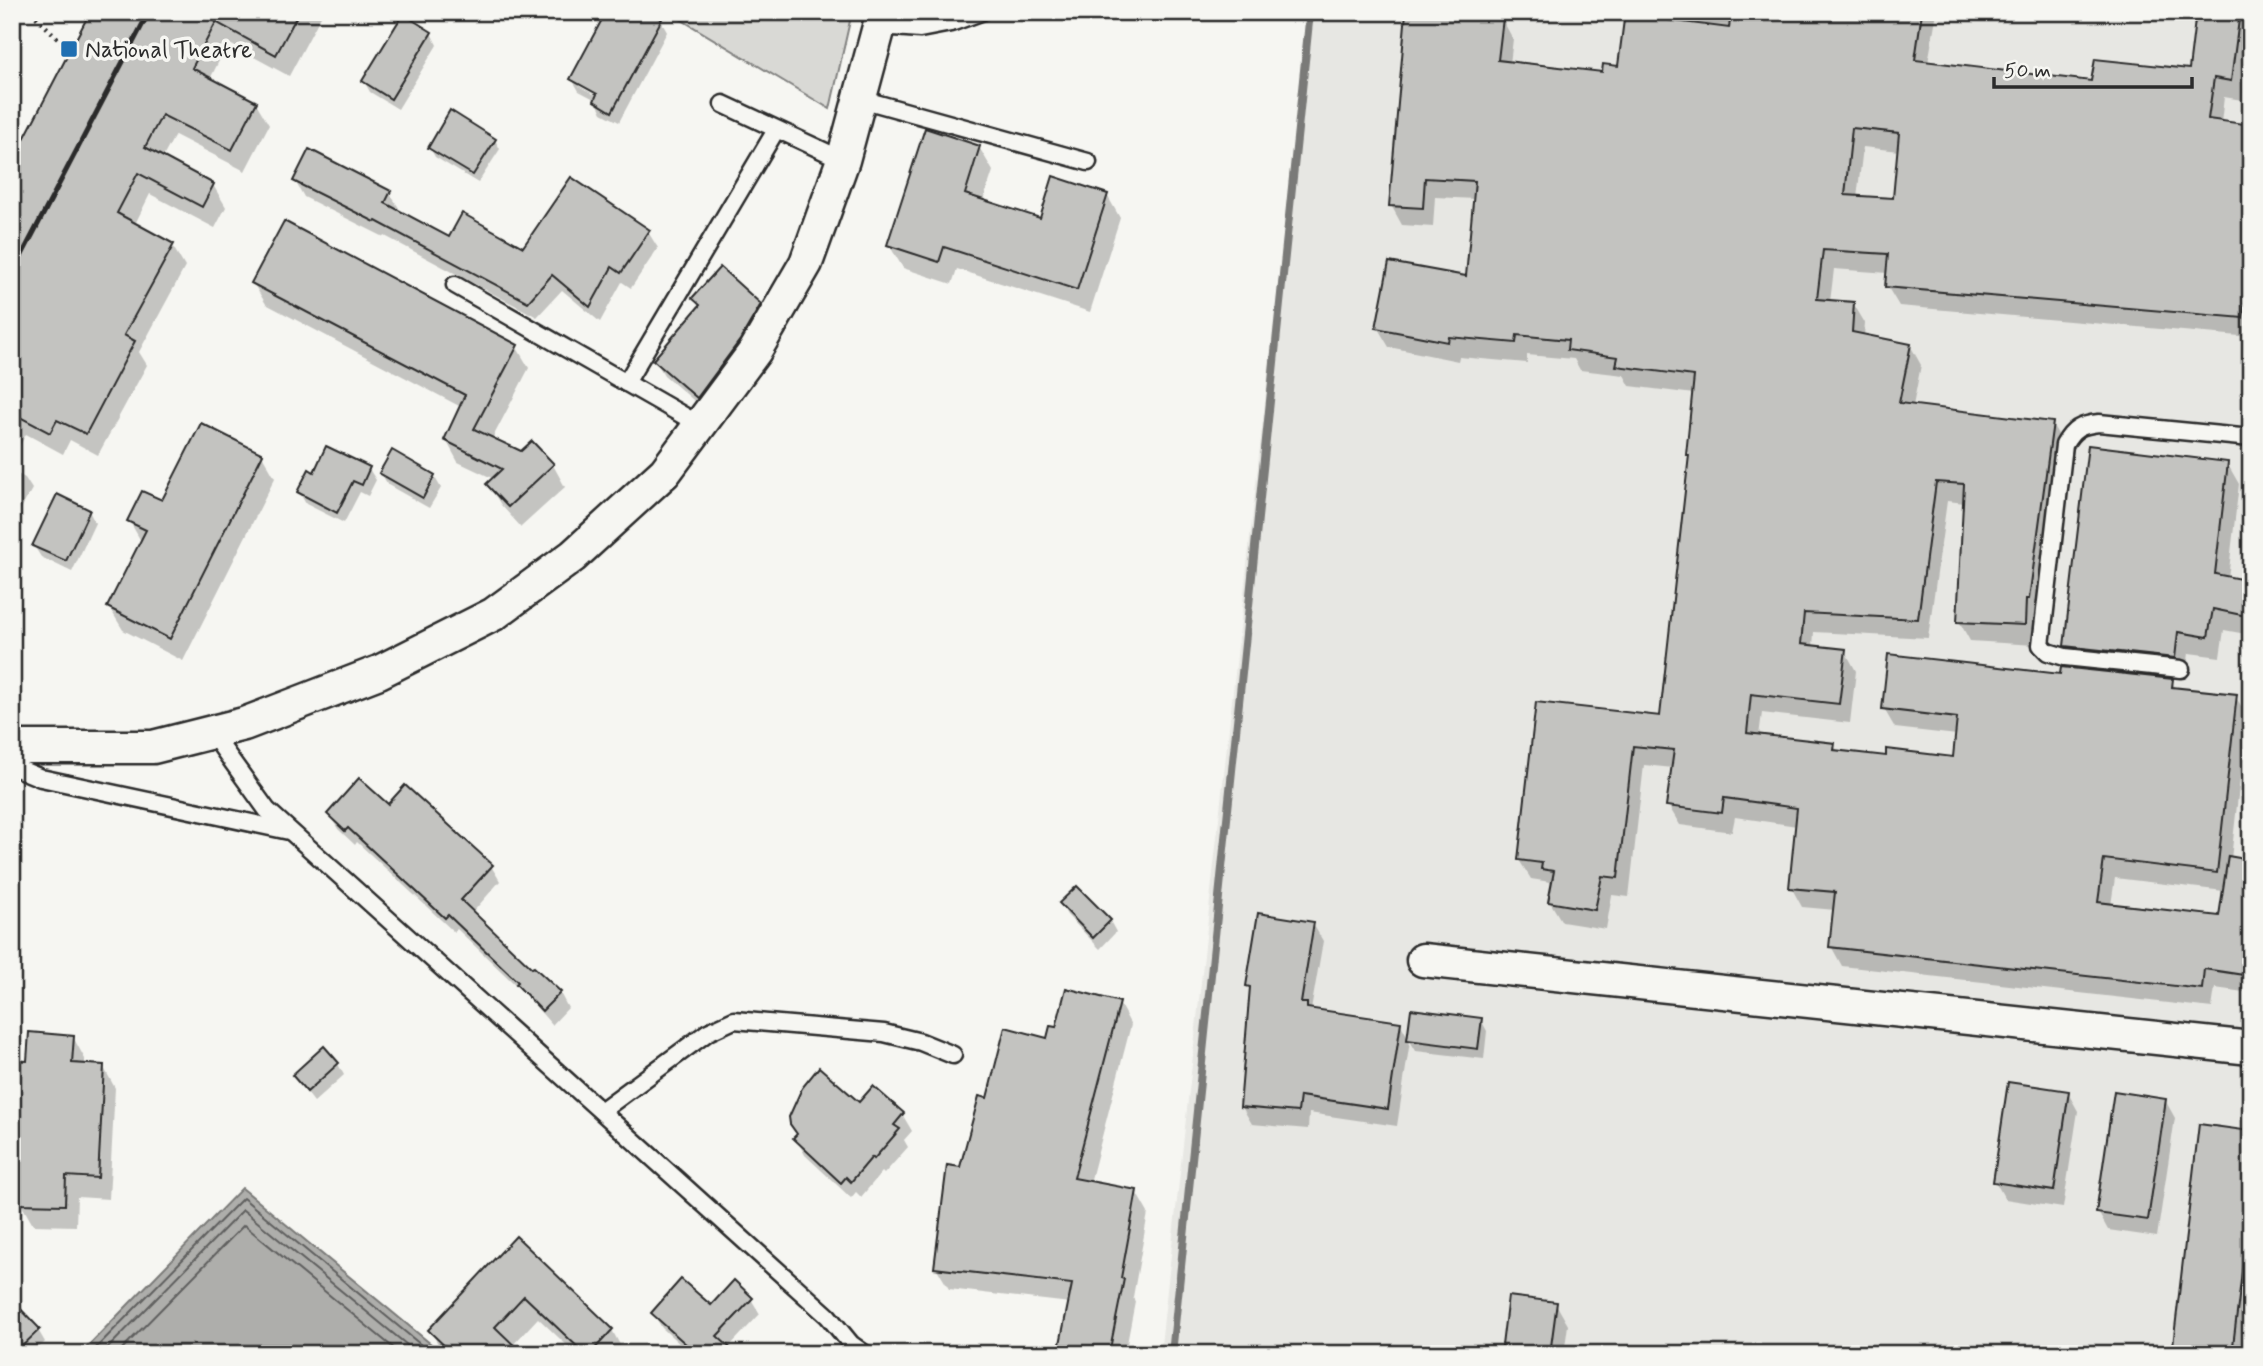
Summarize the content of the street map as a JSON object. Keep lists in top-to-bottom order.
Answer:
{
  "places": {
    "transit": ["National Theatre"]
  },
  "scale_bar": "50 m"
}
